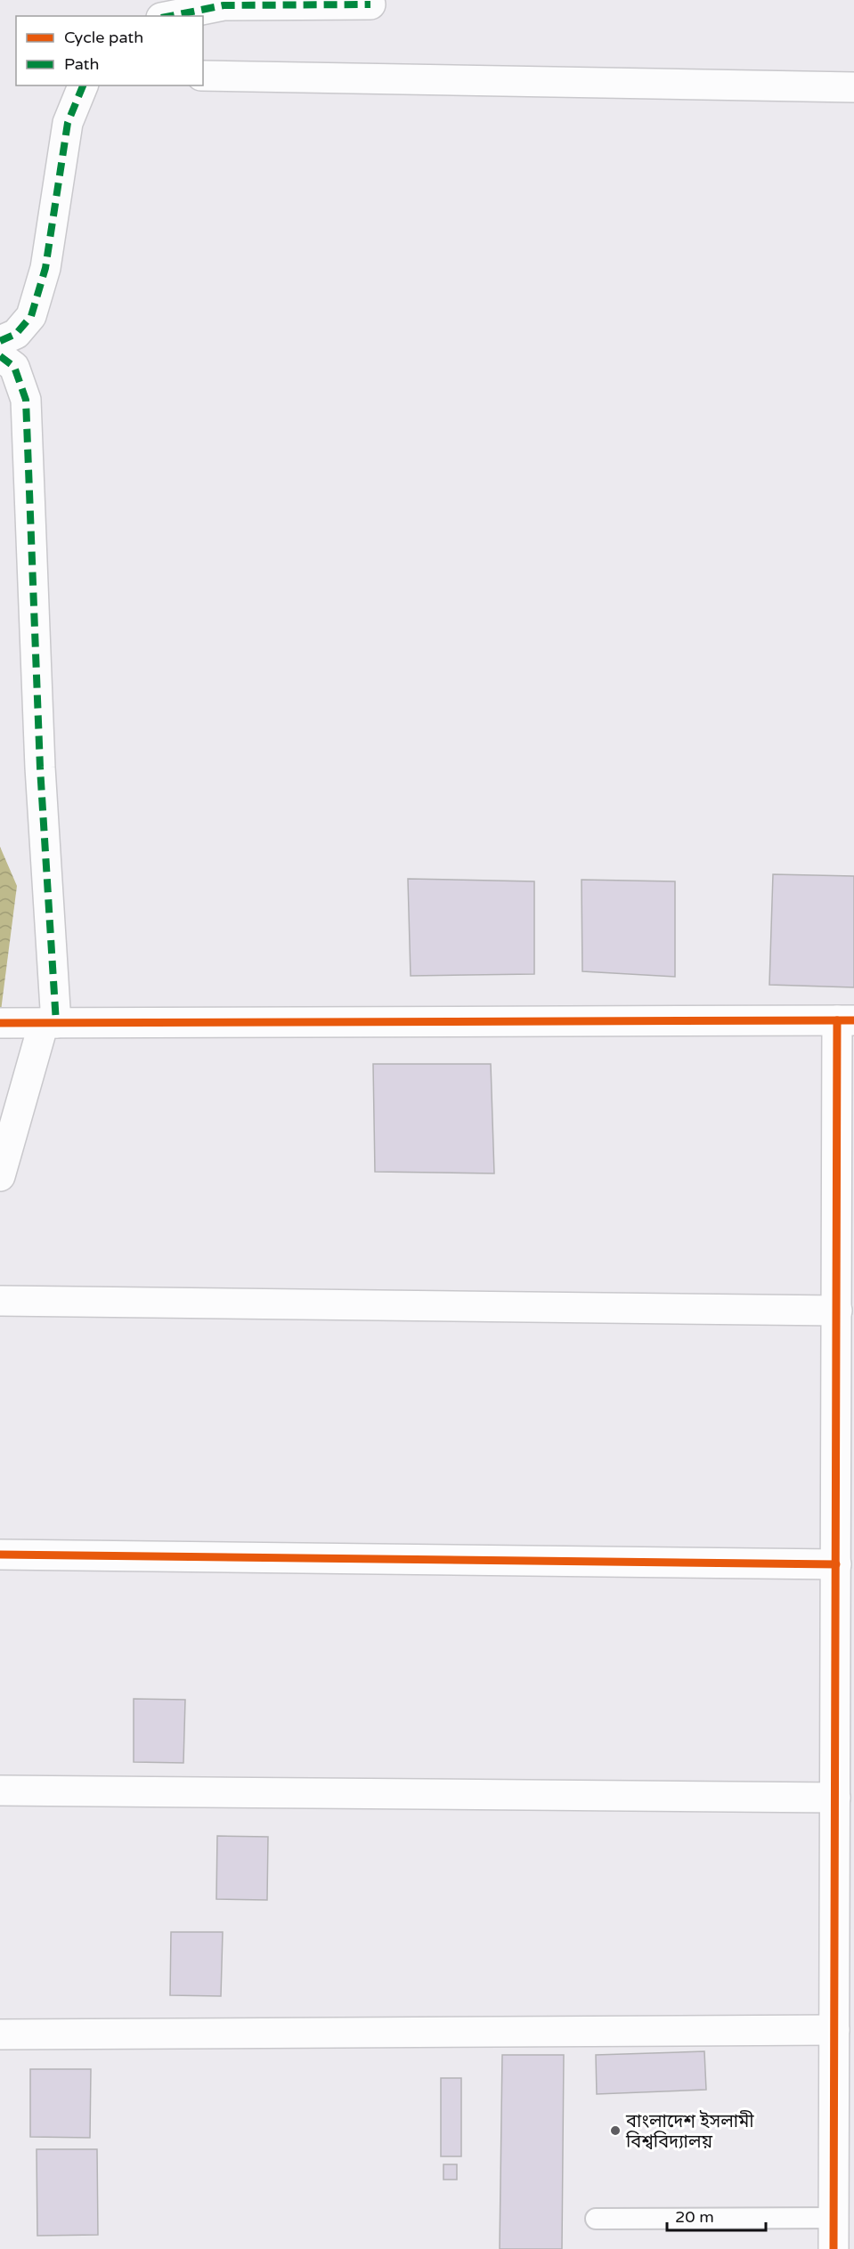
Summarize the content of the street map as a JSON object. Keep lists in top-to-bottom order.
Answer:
{
  "places": ["বাংলাদেশ ইসলামী বিশ্ববিদ্যালয়"],
  "legend": ["Cycle path", "Path"],
  "scale_bar": "20 m"
}
